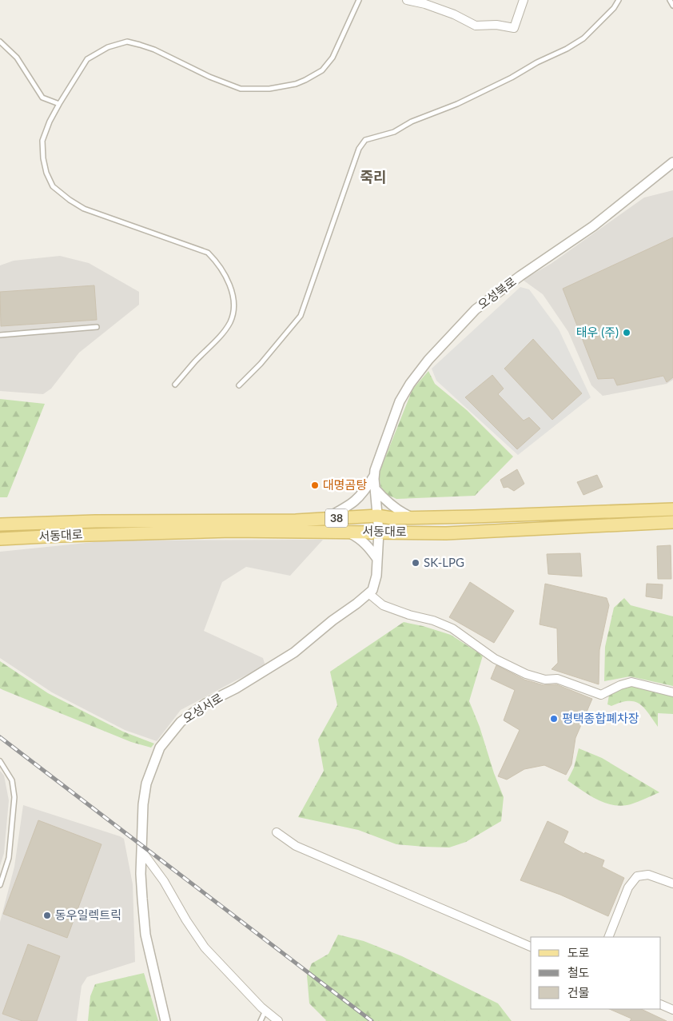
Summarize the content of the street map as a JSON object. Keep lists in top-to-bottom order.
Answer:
{
  "streets": {
    "main road": ["38", "서동대로"],
    "street": ["오성북로", "오성서로"]
  },
  "crossings": [
    ["오성북로", "오성서로"],
    ["서동대로", "오성서로"]
  ],
  "districts": ["죽리"],
  "places": [
    "태우 (주)",
    "대명곰탕",
    "SK-LPG",
    "평택종합폐차장",
    "동우일렉트릭"
  ],
  "legend": ["도로", "철도", "건물"]
}
